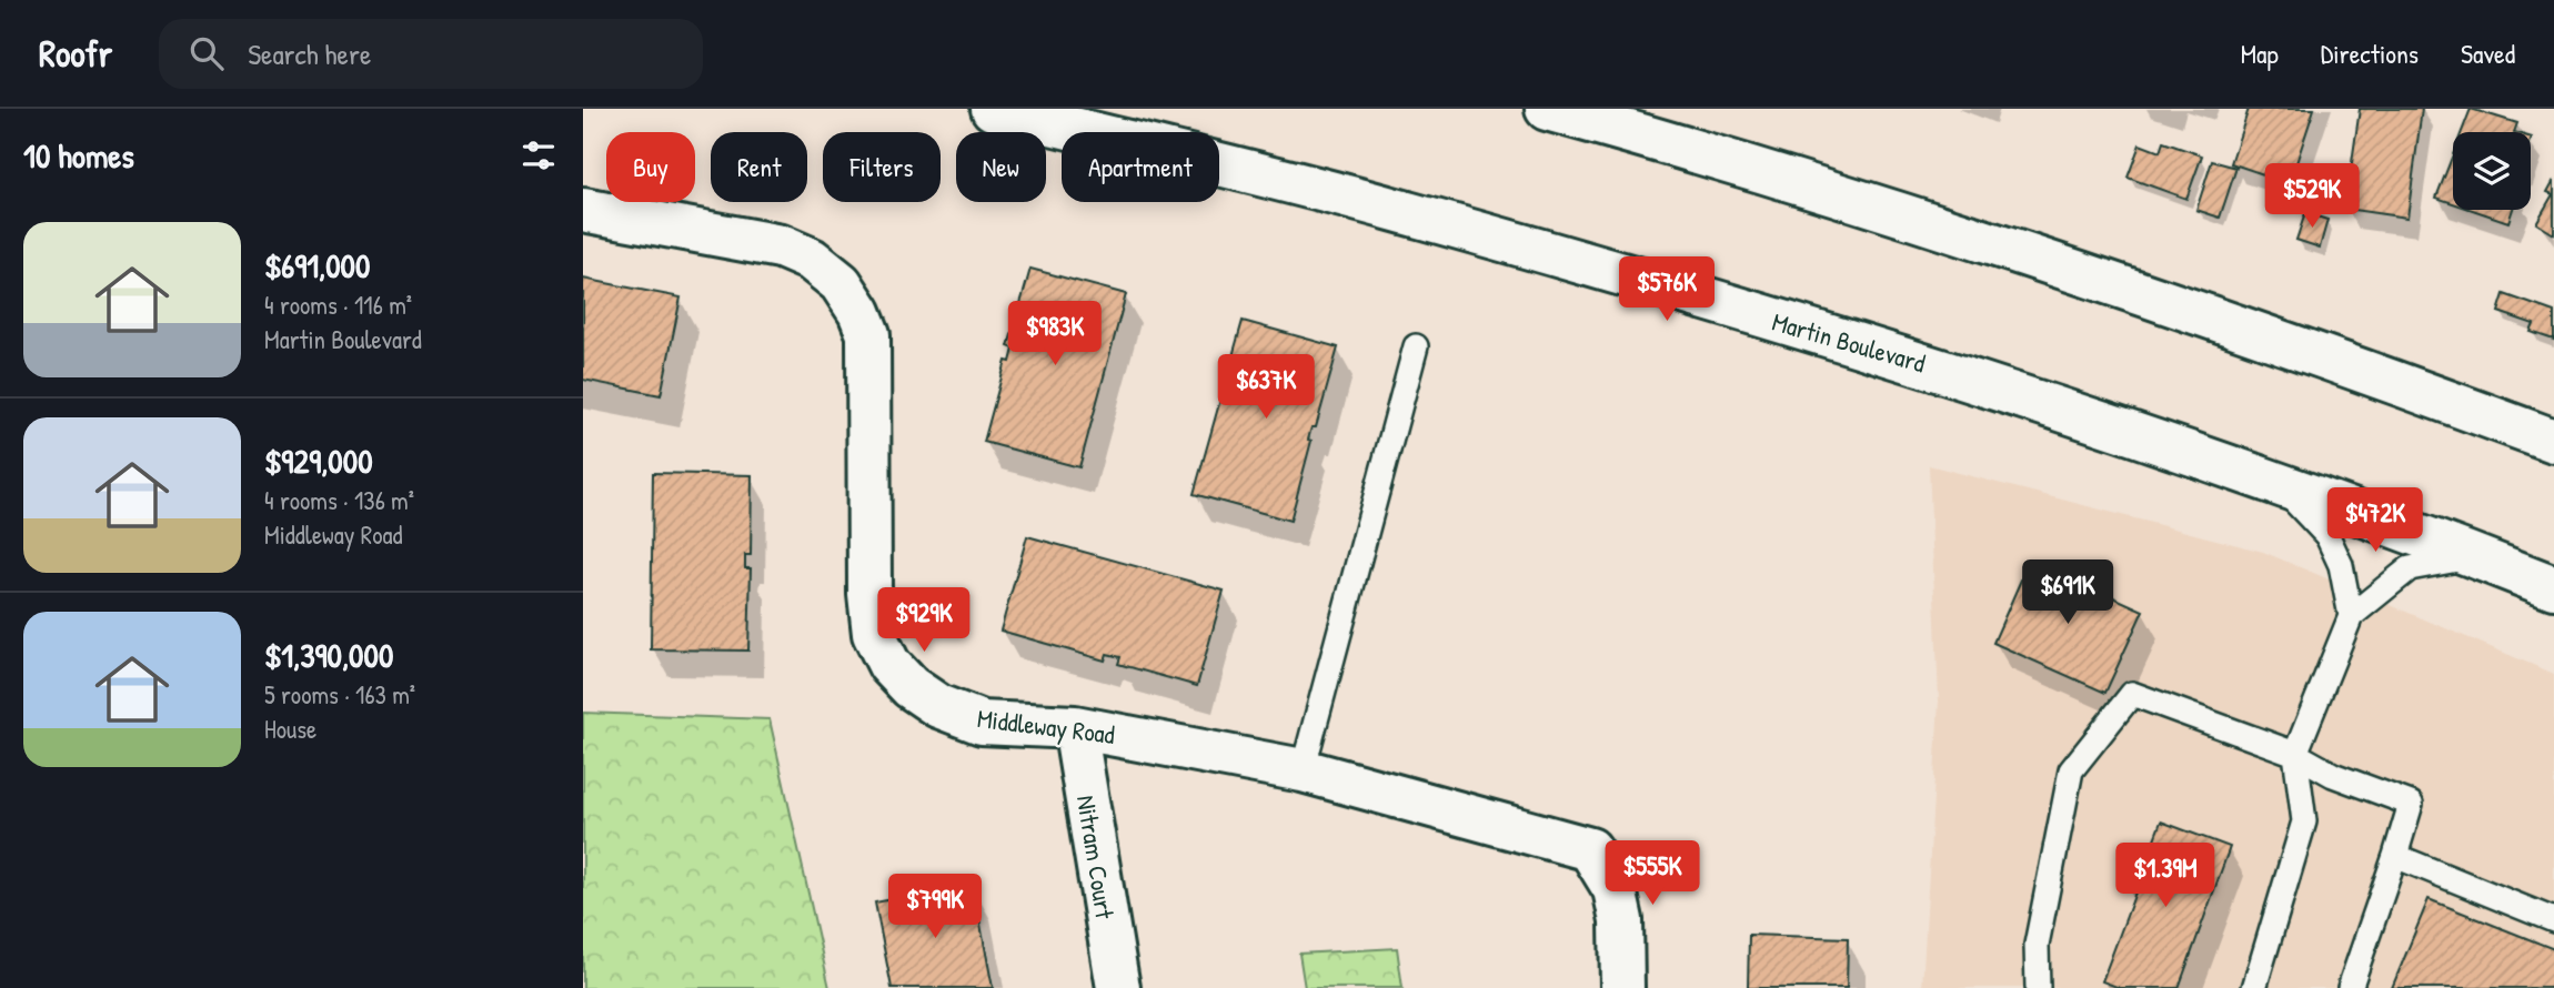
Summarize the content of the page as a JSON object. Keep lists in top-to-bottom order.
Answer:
{
  "streets": {
    "main road": ["Martin Boulevard", "Middleway Road", "Nitram Court"]
  },
  "crossings": [
    ["Middleway Road", "Nitram Court"]
  ],
  "page": {
    "header": "Roofr",
    "search": "Search here",
    "nav": ["Map", "Directions", "Saved"],
    "heading": "10 homes",
    "chip": [
      "Buy",
      "Rent",
      "Filters",
      "New",
      "Apartment"
    ],
    "price": [
      "$529K",
      "$576K",
      "$983K",
      "$637K",
      "$472K",
      "$691K",
      "$929K",
      "$555K",
      "$1.39M",
      "$799K"
    ],
    "list": [
      {
        "name": "$691,000",
        "note": "4 rooms · 116 m² · Martin Boulevard"
      },
      {
        "name": "$929,000",
        "note": "4 rooms · 136 m² · Middleway Road"
      },
      {
        "name": "$1,390,000",
        "note": "5 rooms · 163 m² · House"
      }
    ]
  }
}
